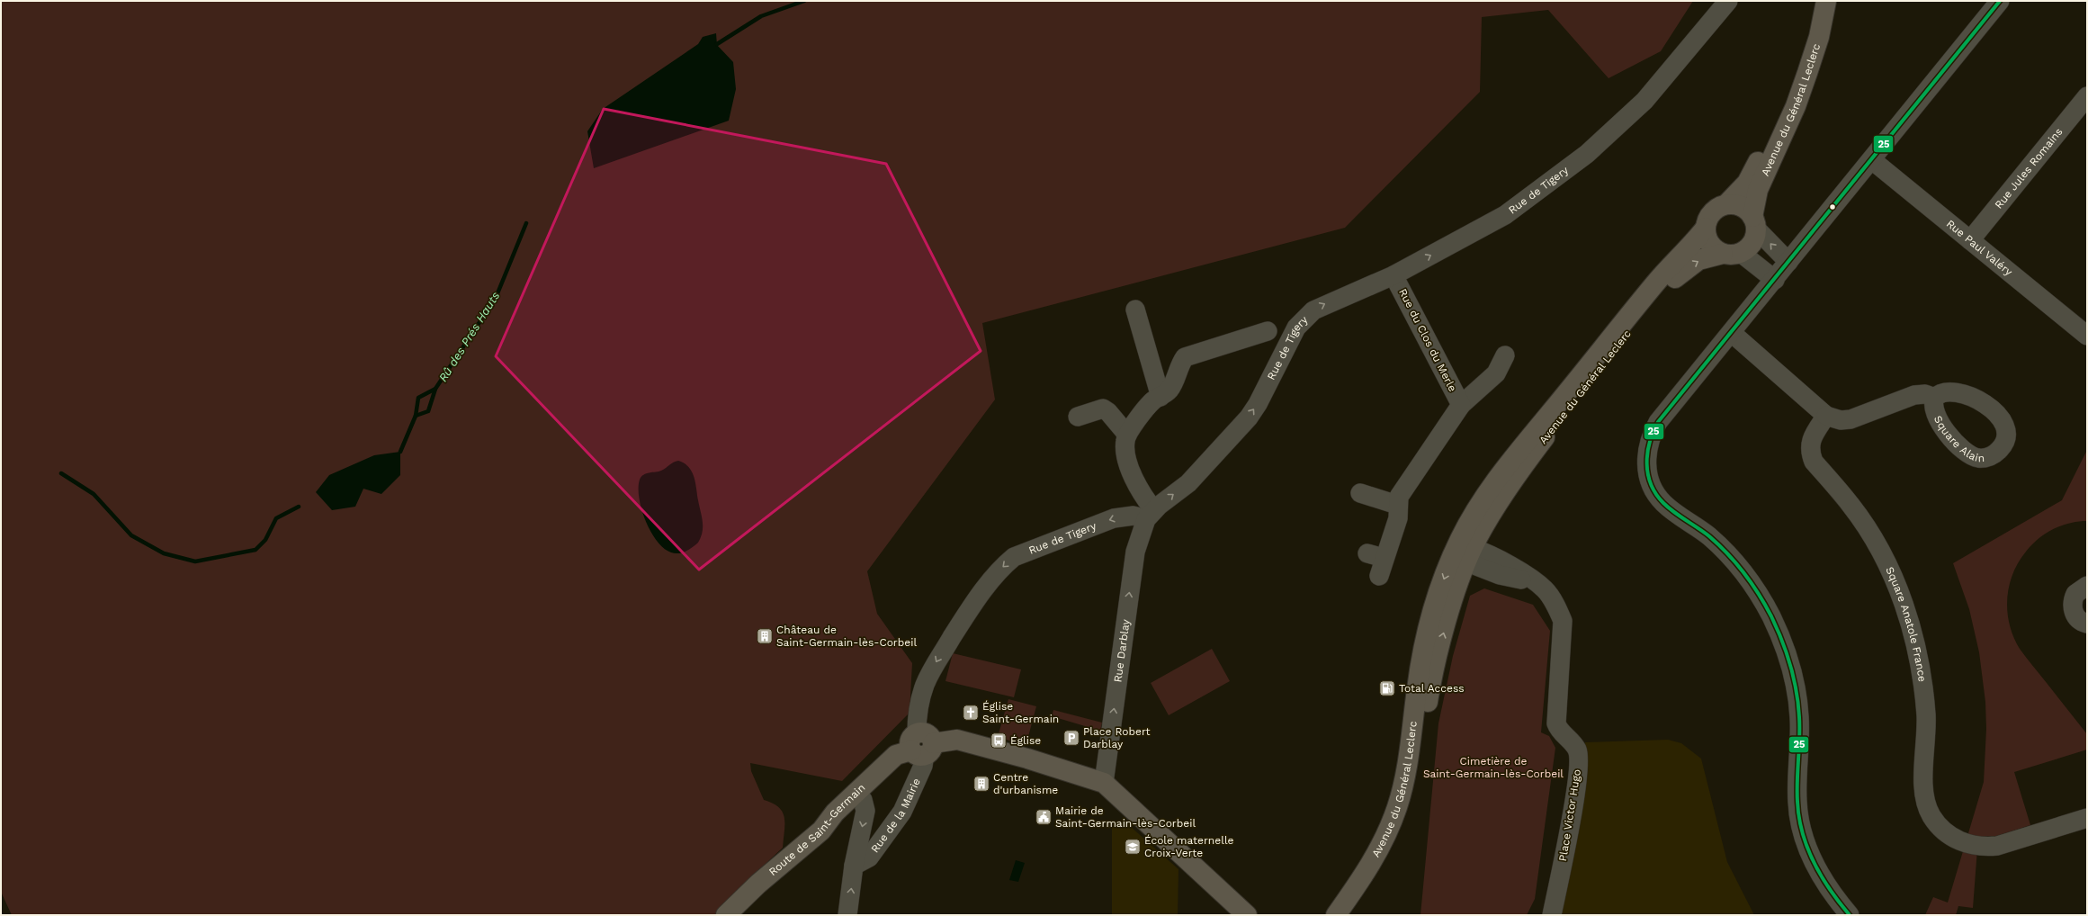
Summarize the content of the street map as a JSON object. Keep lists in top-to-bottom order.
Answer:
{
  "streets": {
    "main road": ["Avenue du Général Leclerc", "Route de Saint-Germain"],
    "street": [
      "Rue Jules Romains",
      "Rue de Tigery",
      "Rue Paul Valéry",
      "Rue du Clos du Merle",
      "Square Alain",
      "Square Anatole France",
      "Rue Darblay",
      "Rue de la Mairie",
      "Place Victor Hugo"
    ]
  },
  "crossings": [
    ["Avenue du Général Leclerc", "Place Victor Hugo"],
    ["Rue Jules Romains", "Rue Paul Valéry"],
    ["Rue de Tigery", "Rue du Clos du Merle"],
    ["Rue de Tigery", "Rue Darblay"],
    ["Rue de Tigery", "Rue de la Mairie"],
    ["Rue de Tigery", "Route de Saint-Germain"],
    ["Square Alain", "Square Anatole France"],
    ["Rue Darblay", "Route de Saint-Germain"],
    ["Rue de la Mairie", "Route de Saint-Germain"]
  ],
  "one_way": ["Rue Darblay"],
  "water": ["Rû des Prés Hauts"],
  "parks": ["Cimetière de Saint-Germain-lès-Corbeil"],
  "places": {
    "building": ["Château de Saint-Germain-lès-Corbeil", "Centre d'urbanisme"],
    "fuel station": ["Total Access"],
    "church": ["Église Saint-Germain"],
    "parking": ["Place Robert Darblay"],
    "bus stop": ["Église"],
    "public building": ["Mairie de Saint-Germain-lès-Corbeil"],
    "school or university": ["École maternelle Croix-Verte"]
  },
  "lines": ["transit line 25"]
}
